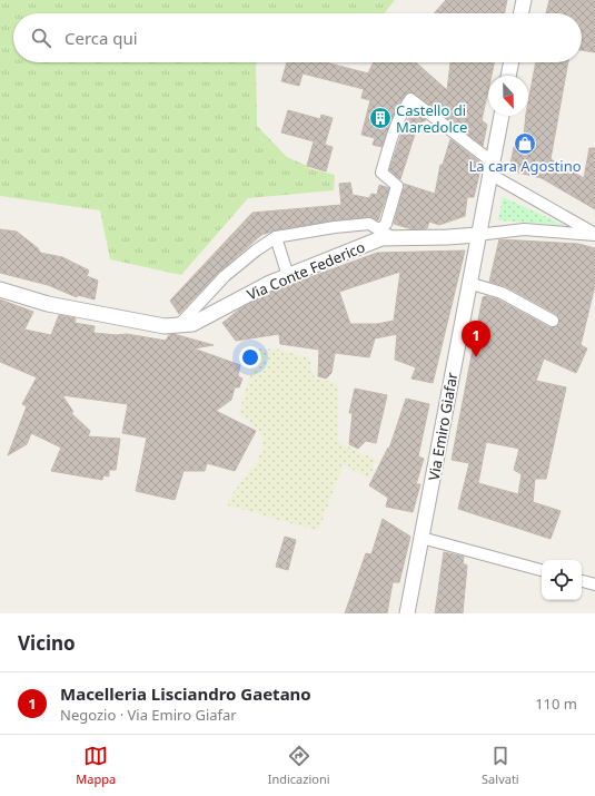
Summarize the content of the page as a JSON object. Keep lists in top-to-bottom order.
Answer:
{
  "streets": {
    "street": ["Via Conte Federico", "Via Emiro Giafar"]
  },
  "crossings": [
    ["Via Conte Federico", "Via Emiro Giafar"]
  ],
  "places": {
    "building": ["Castello di Maredolce"],
    "shop": ["La cara Agostino"]
  },
  "north": "bottom",
  "page": {
    "search": "Cerca qui",
    "pins": "1",
    "heading": "Vicino",
    "list": [
      {
        "mark": "1",
        "name": "Macelleria Lisciandro Gaetano",
        "note": "Negozio · Via Emiro Giafar",
        "value": "110 m"
      }
    ],
    "nav": ["Mappa", "Indicazioni", "Salvati"]
  }
}
